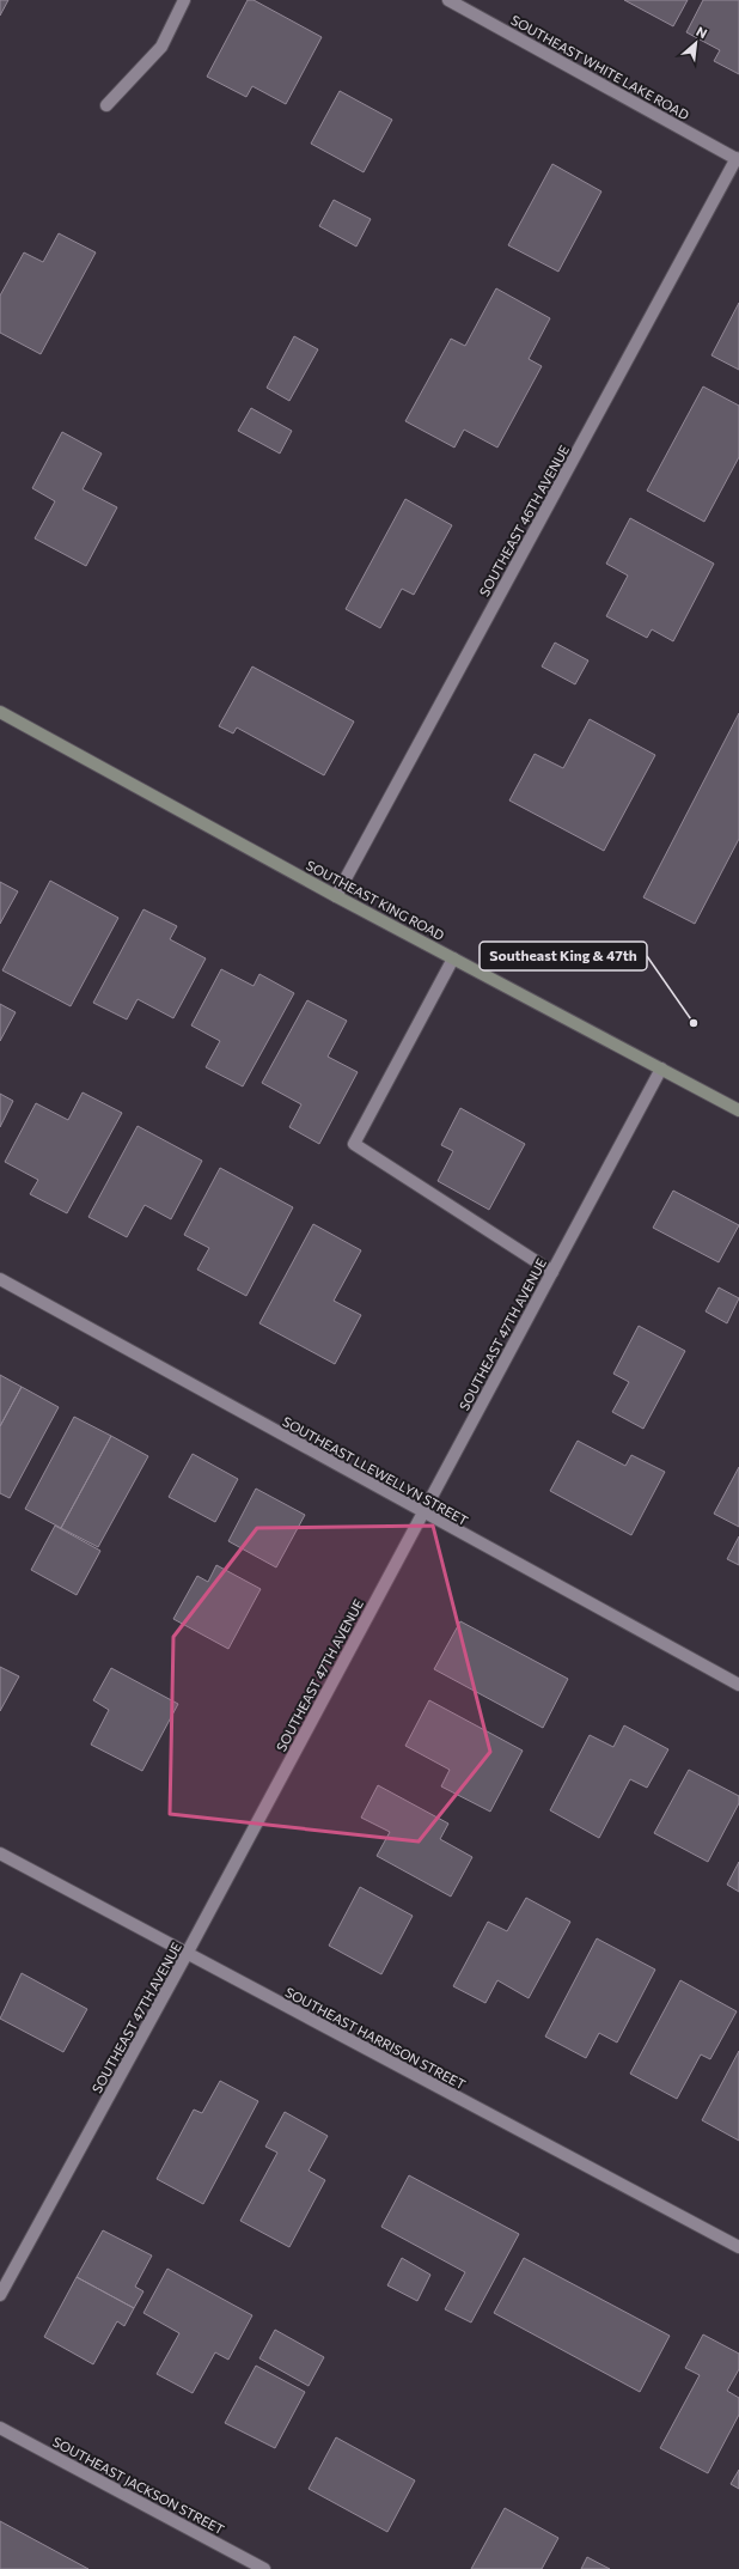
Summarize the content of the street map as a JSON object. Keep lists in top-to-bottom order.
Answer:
{
  "streets": {
    "main road": ["SOUTHEAST KING ROAD"],
    "street": [
      "SOUTHEAST WHITE LAKE ROAD",
      "SOUTHEAST 46TH AVENUE",
      "SOUTHEAST 47TH AVENUE",
      "SOUTHEAST LLEWELLYN STREET",
      "SOUTHEAST HARRISON STREET",
      "SOUTHEAST JACKSON STREET"
    ]
  },
  "crossings": [
    ["SOUTHEAST WHITE LAKE ROAD", "SOUTHEAST 46TH AVENUE"],
    ["SOUTHEAST 46TH AVENUE", "SOUTHEAST KING ROAD"],
    ["SOUTHEAST KING ROAD", "SOUTHEAST 47TH AVENUE"],
    ["SOUTHEAST 47TH AVENUE", "SOUTHEAST LLEWELLYN STREET"],
    ["SOUTHEAST 47TH AVENUE", "SOUTHEAST HARRISON STREET"]
  ],
  "places": ["Southeast King & 47th"],
  "north": "top right"
}
